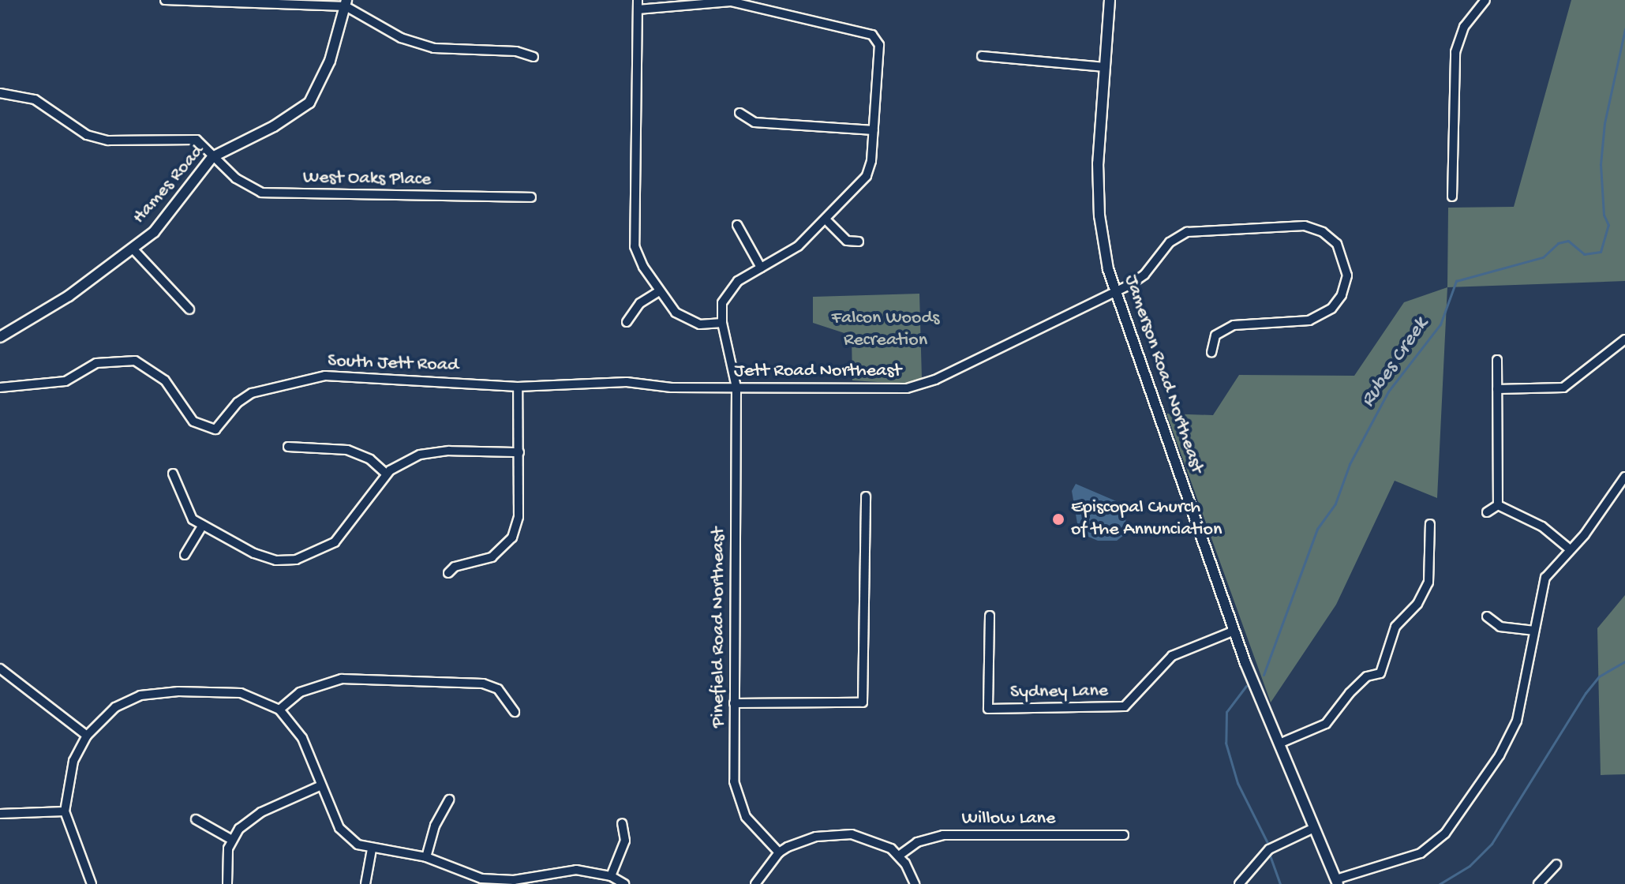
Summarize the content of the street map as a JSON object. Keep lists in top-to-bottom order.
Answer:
{
  "streets": {
    "street": [
      "West Oaks Place",
      "Hames Road",
      "South Jett Road",
      "Jett Road Northeast",
      "Jamerson Road Northeast",
      "Pinefield Road Northeast",
      "Sydney Lane",
      "Willow Lane"
    ]
  },
  "crossings": [
    ["West Oaks Place", "Hames Road"],
    ["South Jett Road", "Jett Road Northeast"],
    ["Jett Road Northeast", "Jamerson Road Northeast"],
    ["Jett Road Northeast", "Pinefield Road Northeast"],
    ["Jamerson Road Northeast", "Sydney Lane"]
  ],
  "water": ["Rubes Creek"],
  "parks": ["Falcon Woods Recreation"],
  "places": ["Episcopal Church of the Annunciation"]
}
